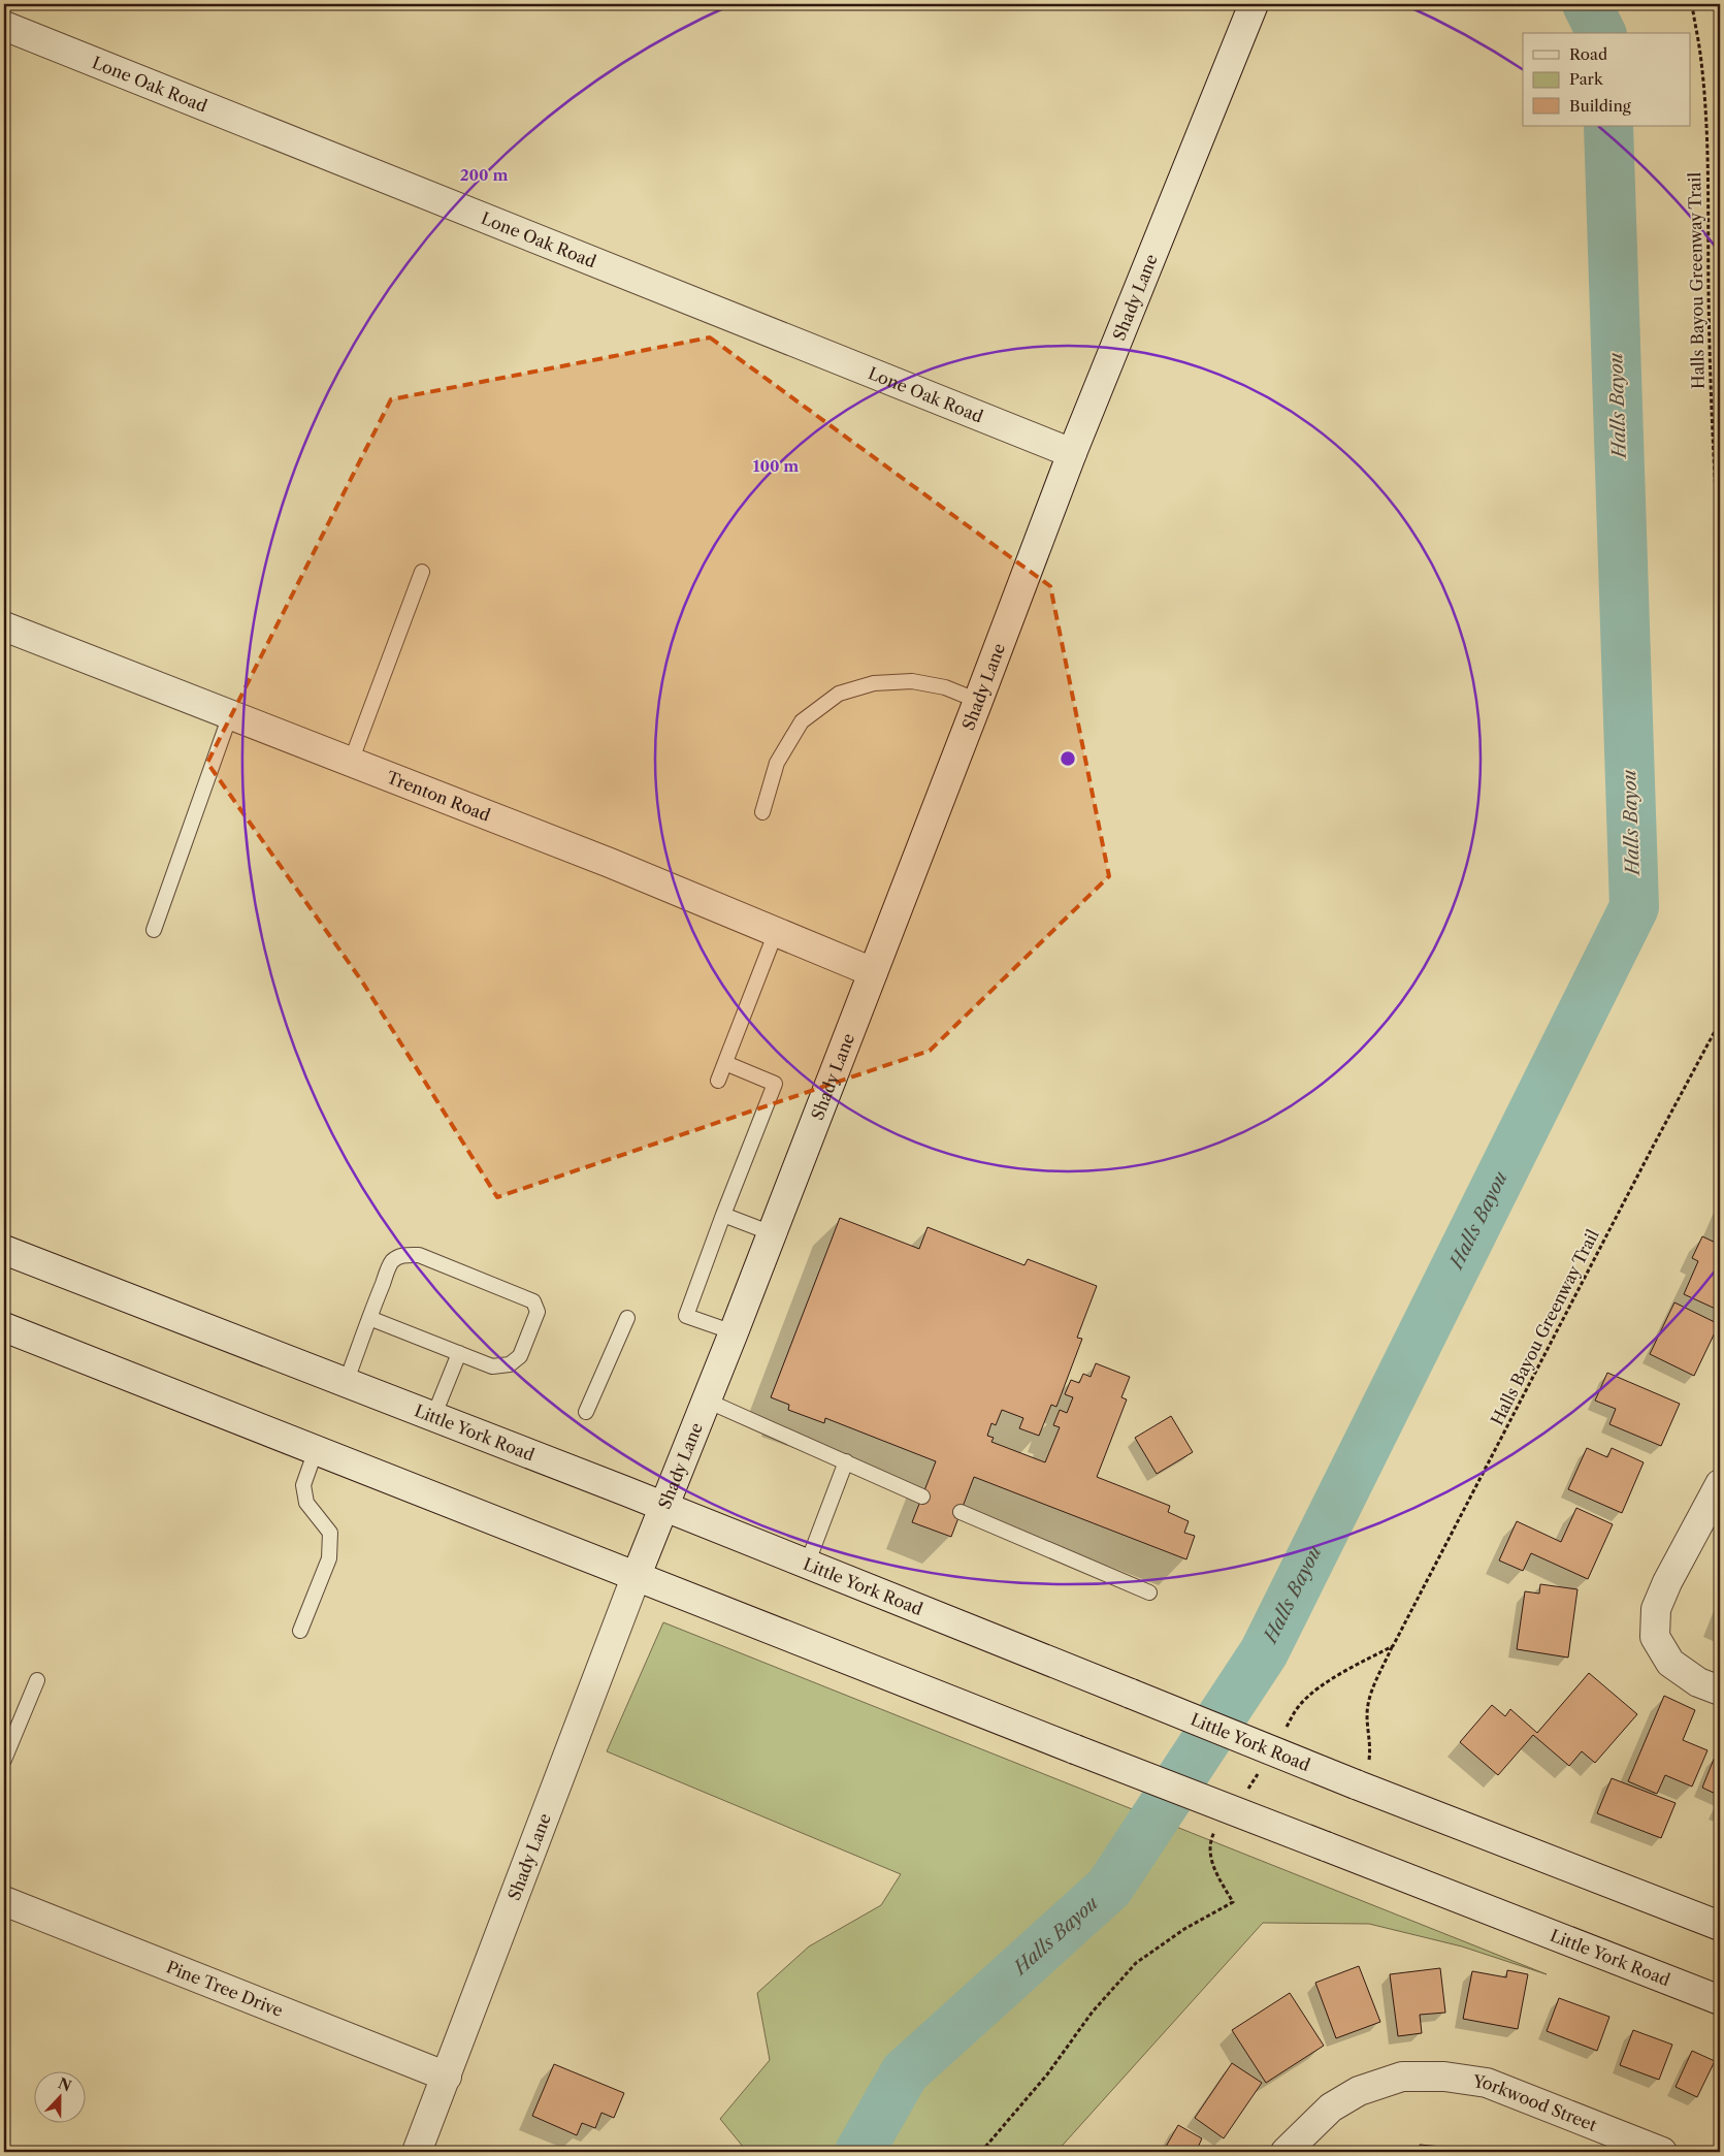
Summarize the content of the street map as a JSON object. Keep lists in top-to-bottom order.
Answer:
{
  "streets": {
    "street": [
      "Lone Oak Road",
      "Shady Lane",
      "Trenton Road",
      "Little York Road",
      "Pine Tree Drive",
      "Yorkwood Street"
    ],
    "path": ["Halls Bayou Greenway Trail"]
  },
  "crossings": [
    ["Lone Oak Road", "Shady Lane"],
    ["Halls Bayou Greenway Trail", "Little York Road"],
    ["Shady Lane", "Trenton Road"],
    ["Shady Lane", "Little York Road"],
    ["Shady Lane", "Pine Tree Drive"]
  ],
  "water": ["Halls Bayou"],
  "legend": ["Road", "Park", "Building"],
  "north": "top",
  "rings": ["200 m", "100 m"]
}
